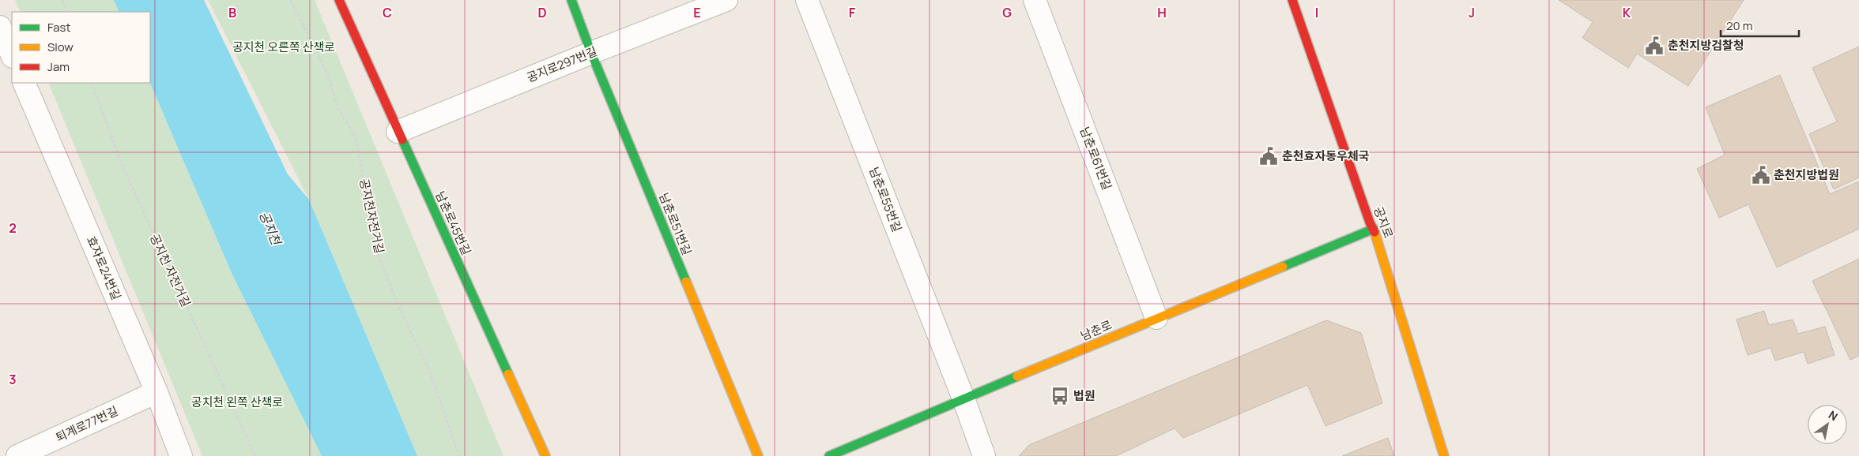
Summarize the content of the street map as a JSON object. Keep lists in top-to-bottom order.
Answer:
{
  "streets": {
    "street": [
      "공지로297번길",
      "남춘로61번길",
      "남춘로55번길",
      "공지로",
      "남춘로45번길",
      "남춘로51번길",
      "효자로24번길",
      "남춘로",
      "퇴계로77번길"
    ],
    "path": ["공지천자전거길", "공지천 자전거길"]
  },
  "crossings": [
    ["공지로297번길", "남춘로45번길"],
    ["공지로297번길", "남춘로51번길"],
    ["남춘로61번길", "남춘로"],
    ["남춘로55번길", "남춘로"],
    ["공지로", "남춘로"],
    ["효자로24번길", "퇴계로77번길"]
  ],
  "water": ["공지천"],
  "parks": ["공지천 오른쪽 산책로", "공치천 왼쪽 산책로"],
  "places": {
    "public building": ["춘천지방검찰청", "춘천효자동우체국", "춘천지방법원"],
    "bus stop": ["법원"]
  },
  "legend": ["Fast", "Slow", "Jam"],
  "scale_bar": "20 m",
  "north": "top right",
  "grid": {
    "columns": [
      "B",
      "C",
      "D",
      "E",
      "F",
      "G",
      "H",
      "I",
      "J",
      "K"
    ],
    "rows": ["2", "3"]
  }
}
